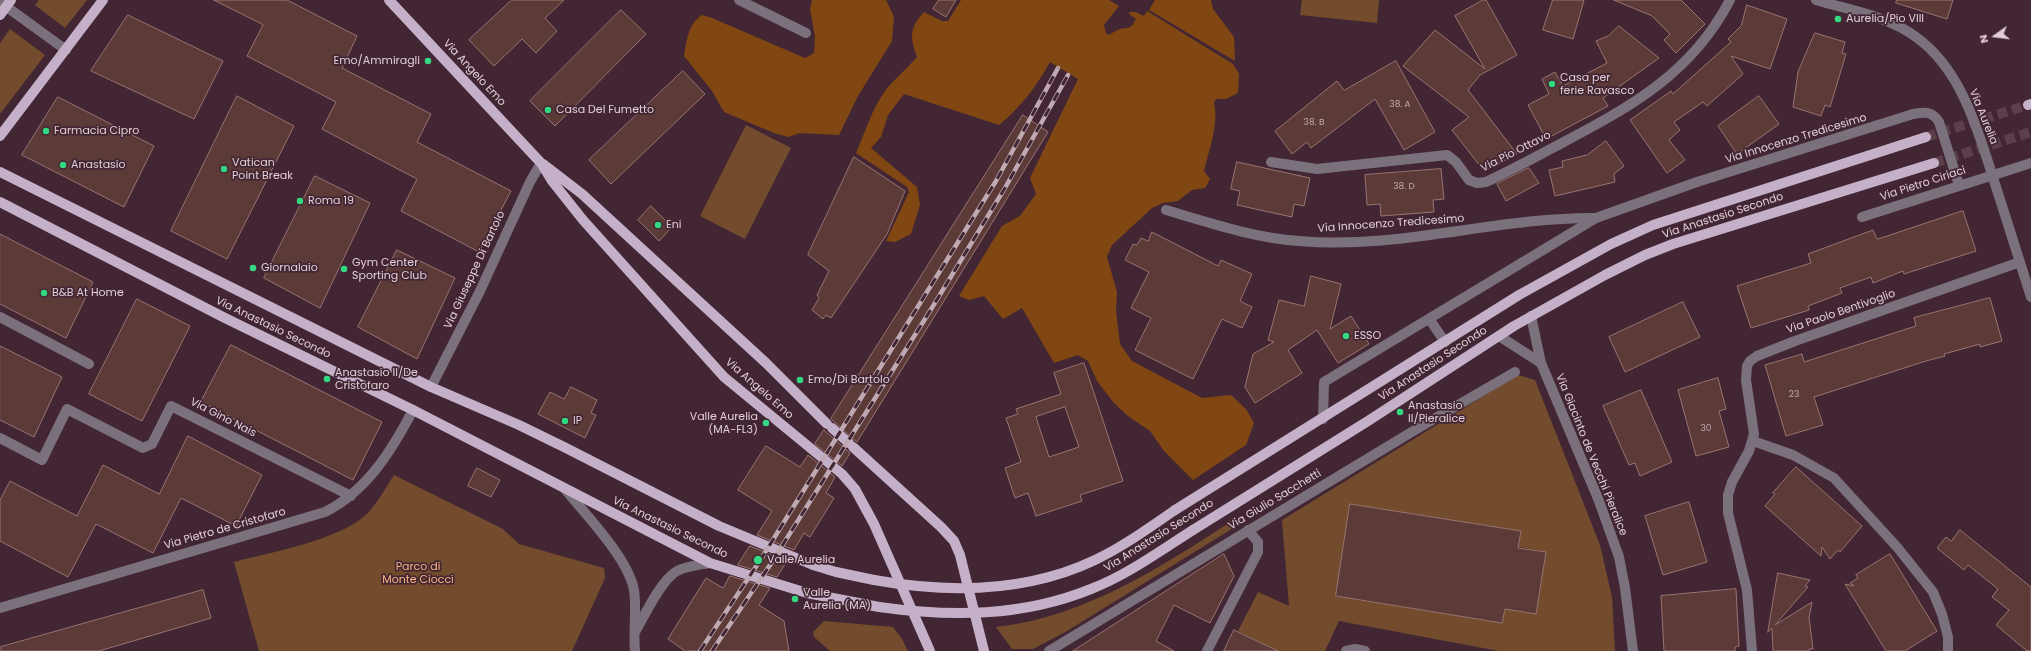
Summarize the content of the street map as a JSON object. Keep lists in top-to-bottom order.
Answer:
{
  "streets": {
    "main road": ["Via Angelo Emo", "Via Anastasio Secondo"],
    "street": [
      "Via Aurelia",
      "Via Innocenzo Tredicesimo",
      "Via Pio Ottavo",
      "Via Pietro Ciriaci",
      "Via Giuseppe Di Bartolo",
      "Via Paolo Bentivoglio",
      "Via Gino Nais",
      "Via Giacinto de Vecchi Pieralice",
      "Via Giulio Sacchetti",
      "Via Pietro de Cristofaro"
    ]
  },
  "crossings": [
    ["Via Angelo Emo", "Via Giuseppe Di Bartolo"],
    ["Via Aurelia", "Via Pietro Ciriaci"],
    ["Via Aurelia", "Via Paolo Bentivoglio"],
    ["Via Innocenzo Tredicesimo", "Via Pietro Ciriaci"],
    ["Via Innocenzo Tredicesimo", "Via Anastasio Secondo"],
    ["Via Anastasio Secondo", "Via Giuseppe Di Bartolo"],
    ["Via Anastasio Secondo", "Via Giacinto de Vecchi Pieralice"],
    ["Via Anastasio Secondo", "Via Pietro de Cristofaro"],
    ["Via Gino Nais", "Via Pietro de Cristofaro"]
  ],
  "parks": ["Parco di Monte Ciocci"],
  "places": [
    "Aurelia/Pio VIII",
    "Emo/Ammiragli",
    "Casa per ferie Ravasco",
    "Casa Del Fumetto",
    "Farmacia Cipro",
    "Anastasio",
    "Vatican Point Break",
    "Roma 19",
    "Eni",
    "Giornalaio",
    "Gym Center Sporting Club",
    "B&B At Home",
    "ESSO",
    "Anastasio II/De Cristofaro",
    "Emo/Di Bartolo",
    "Anastasio II/Pieralice",
    "IP",
    "Valle Aurelia (MA-FL3)",
    "Valle Aurelia",
    "Valle Aurelia (MA)"
  ],
  "house_numbers": [
    "38. A",
    "38. B",
    "38. D",
    "23",
    "30"
  ],
  "north": "left"
}
